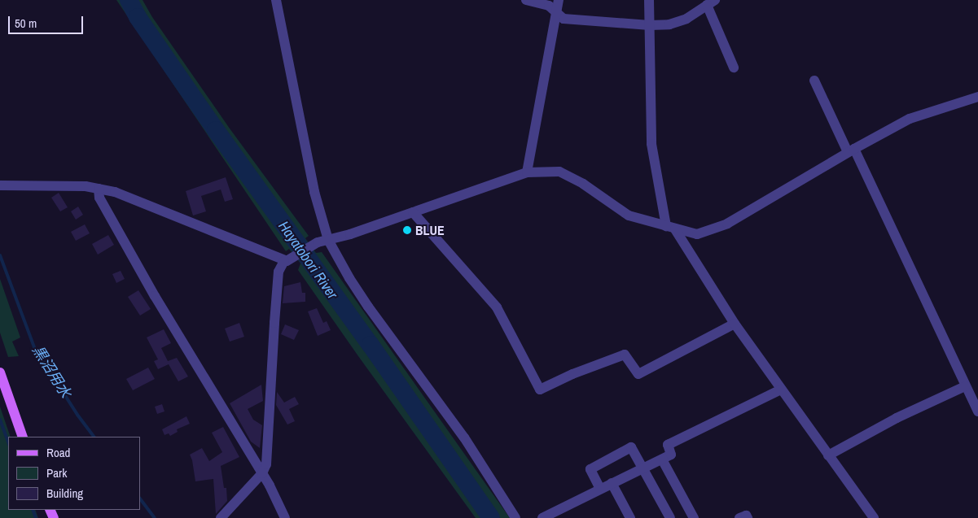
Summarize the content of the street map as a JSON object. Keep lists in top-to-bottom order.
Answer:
{
  "water": ["Hayatobori River", "黒沼用水"],
  "places": ["BLUE"],
  "legend": ["Road", "Park", "Building"],
  "scale_bar": "50 m"
}
